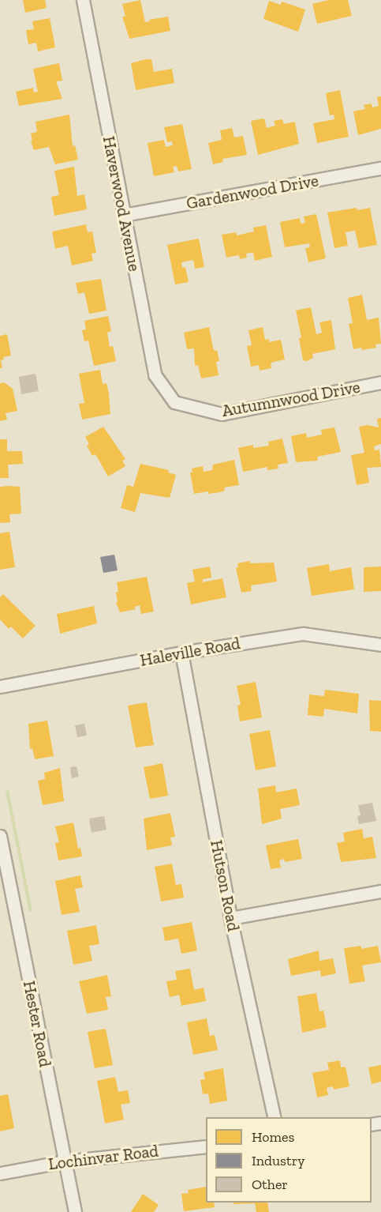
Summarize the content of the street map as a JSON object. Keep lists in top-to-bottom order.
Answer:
{
  "streets": {
    "street": [
      "Gardenwood Drive",
      "Haverwood Avenue",
      "Autumnwood Drive",
      "Haleville Road",
      "Hutson Road",
      "Hester Road",
      "Lochinvar Road"
    ]
  },
  "crossings": [
    ["Gardenwood Drive", "Haverwood Avenue"],
    ["Haverwood Avenue", "Autumnwood Drive"],
    ["Haleville Road", "Hutson Road"],
    ["Hester Road", "Lochinvar Road"]
  ],
  "legend": ["Homes", "Industry", "Other"]
}
